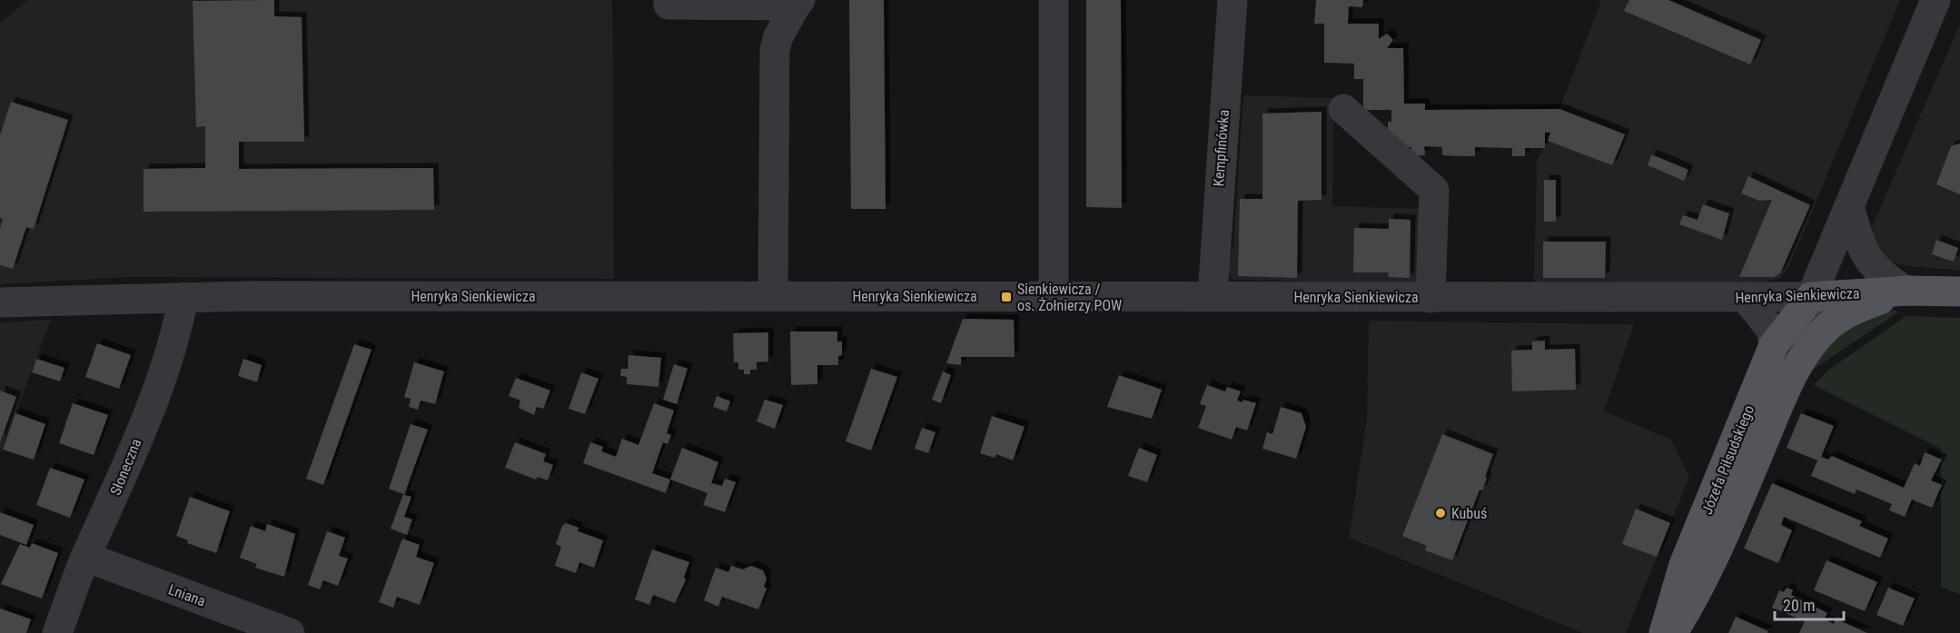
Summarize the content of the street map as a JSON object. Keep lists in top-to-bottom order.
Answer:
{
  "streets": {
    "main road": ["Henryka Sienkiewicza", "Józefa Piłsudskiego"],
    "street": ["Kempfinówka", "Słoneczna", "Lniana"]
  },
  "crossings": [
    ["Kempfinówka", "Henryka Sienkiewicza"],
    ["Henryka Sienkiewicza", "Józefa Piłsudskiego"],
    ["Henryka Sienkiewicza", "Słoneczna"],
    ["Słoneczna", "Lniana"]
  ],
  "places": {
    "transit": ["Sienkiewicza / os. Żołnierzy POW"],
    "other": ["Kubuś"]
  },
  "scale_bar": "20 m"
}
